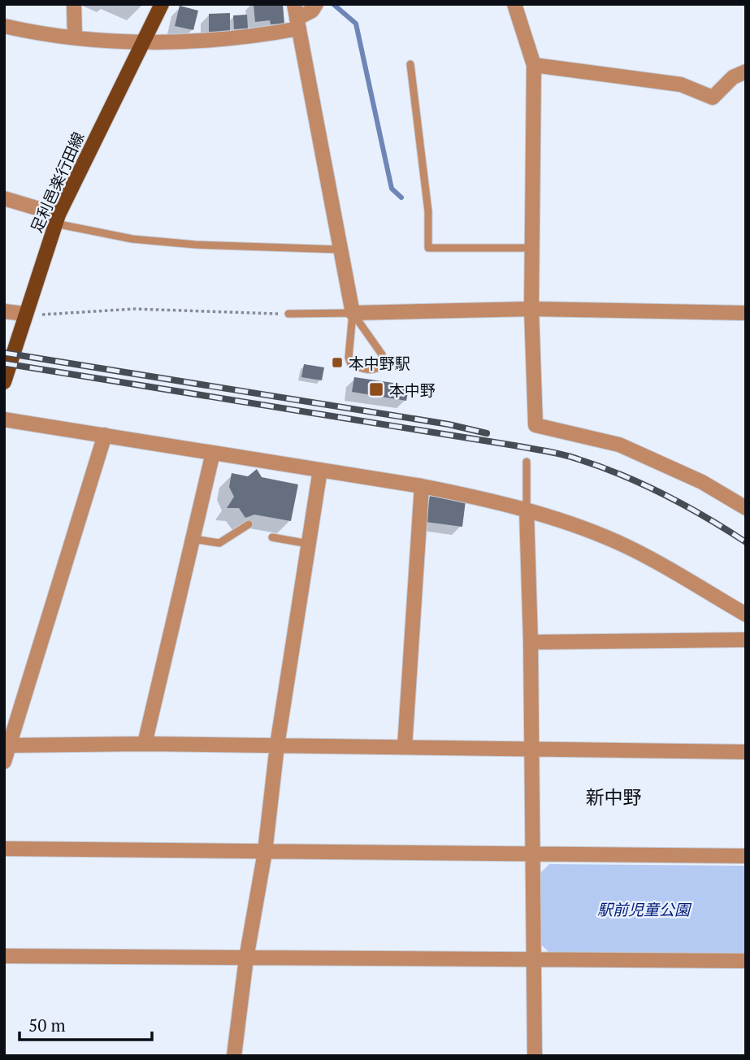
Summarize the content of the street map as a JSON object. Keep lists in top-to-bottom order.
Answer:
{
  "streets": {
    "main road": ["足利邑楽行田線"]
  },
  "districts": ["新中野"],
  "parks": ["駅前児童公園"],
  "places": {
    "transit": ["本中野駅", "本中野"]
  },
  "scale_bar": "50 m"
}
